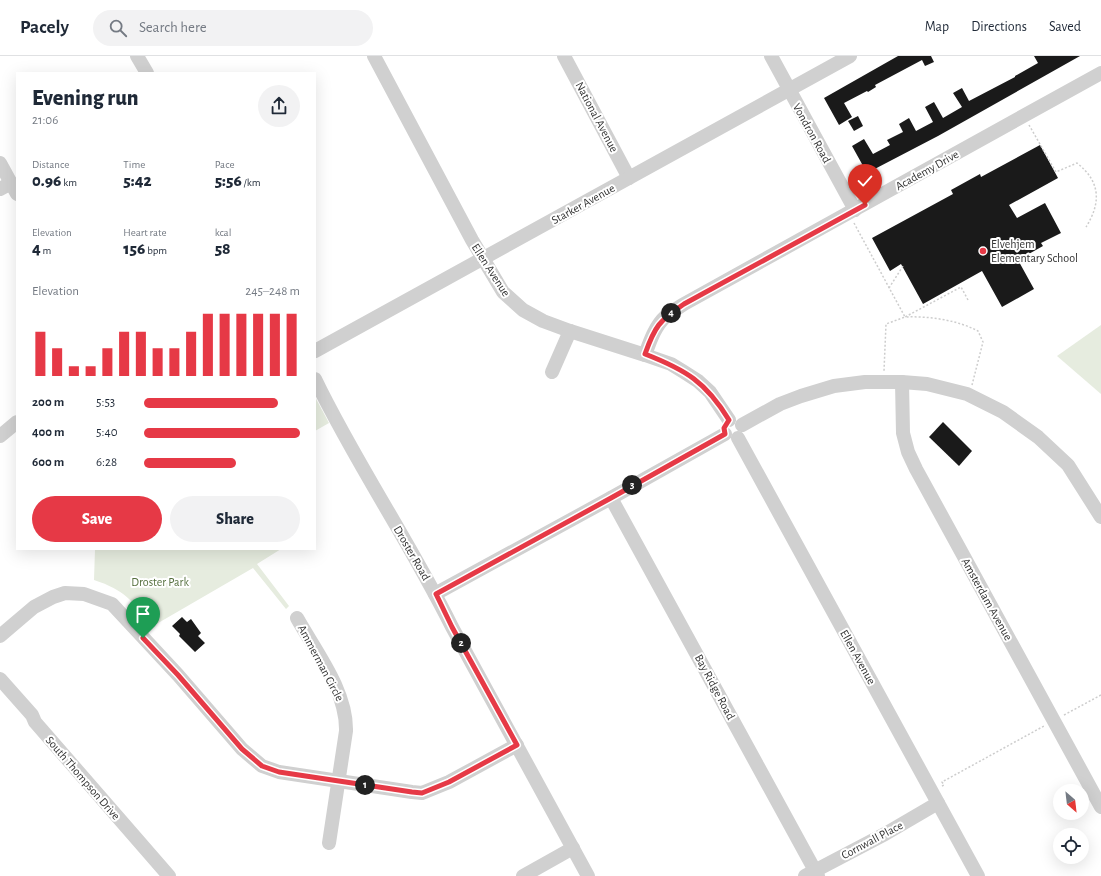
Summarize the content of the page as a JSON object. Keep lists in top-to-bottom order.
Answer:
{
  "streets": {
    "street": [
      "National Avenue",
      "Vondron Road",
      "Academy Drive",
      "Starker Avenue",
      "Ellen Avenue",
      "Droster Road",
      "Amsterdam Avenue",
      "Ammerman Circle",
      "Bay Ridge Road",
      "South Thompson Drive",
      "Cornwall Place"
    ]
  },
  "crossings": [
    ["National Avenue", "Starker Avenue"],
    ["Vondron Road", "Academy Drive"],
    ["Vondron Road", "Starker Avenue"],
    ["Academy Drive", "Ellen Avenue"],
    ["Starker Avenue", "Ellen Avenue"],
    ["Ellen Avenue", "Cornwall Place"],
    ["Bay Ridge Road", "Cornwall Place"]
  ],
  "parks": ["Droster Park"],
  "places": ["Elvehjem Elementary School"],
  "north": "bottom right",
  "page": {
    "header": "Pacely",
    "search": "Search here",
    "nav": ["Map", "Directions", "Saved"],
    "heading": ["Evening run", "21:06"],
    "stats": [
      ["Distance", "0.96 km"],
      ["Time", "5:42"],
      ["Pace", "5:56 /km"],
      ["Elevation", "4 m"],
      ["Heart rate", "156 bpm"],
      ["kcal", "58"]
    ],
    "chart": ["Elevation", "245–248 m"],
    "pins": [
      "4",
      "3",
      "2",
      "1"
    ],
    "list": [
      {
        "name": "200 m",
        "note": "5:53"
      },
      {
        "name": "400 m",
        "note": "5:40"
      },
      {
        "name": "600 m",
        "note": "6:28"
      }
    ],
    "buttons": ["Save", "Share"]
  }
}
